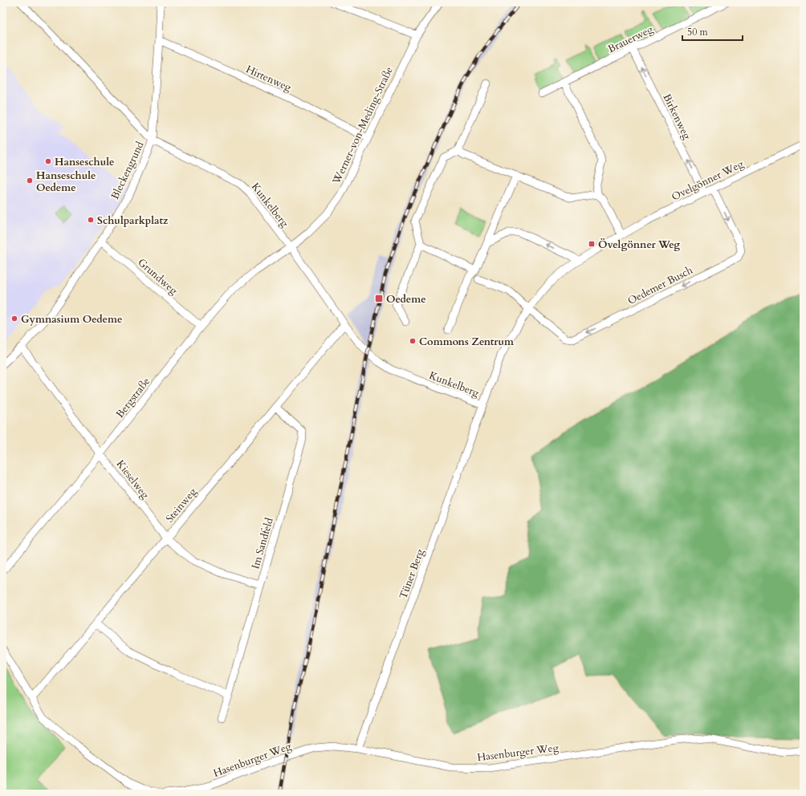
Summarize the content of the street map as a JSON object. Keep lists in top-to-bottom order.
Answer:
{
  "streets": {
    "street": [
      "Brauerweg",
      "Hirtenweg",
      "Birkenweg",
      "Werner-von-Meding-Straße",
      "Bleckengrund",
      "Ovelgönner Weg",
      "Kunkelberg",
      "Grundweg",
      "Oedemer Busch",
      "Bergstraße",
      "Kieselweg",
      "Steinweg",
      "Im Sandfeld",
      "Tüner Berg",
      "Hasenburger Weg"
    ]
  },
  "crossings": [
    ["Brauerweg", "Birkenweg"],
    ["Hirtenweg", "Werner-von-Meding-Straße"],
    ["Hirtenweg", "Bleckengrund"],
    ["Birkenweg", "Ovelgönner Weg"],
    ["Werner-von-Meding-Straße", "Kunkelberg"],
    ["Werner-von-Meding-Straße", "Bergstraße"],
    ["Bleckengrund", "Kunkelberg"],
    ["Bleckengrund", "Grundweg"],
    ["Bleckengrund", "Kieselweg"],
    ["Ovelgönner Weg", "Kunkelberg"],
    ["Ovelgönner Weg", "Oedemer Busch"],
    ["Ovelgönner Weg", "Tüner Berg"],
    ["Kunkelberg", "Bergstraße"],
    ["Kunkelberg", "Steinweg"],
    ["Kunkelberg", "Tüner Berg"],
    ["Grundweg", "Bergstraße"],
    ["Bergstraße", "Kieselweg"],
    ["Kieselweg", "Steinweg"],
    ["Kieselweg", "Im Sandfeld"],
    ["Steinweg", "Im Sandfeld"],
    ["Tüner Berg", "Hasenburger Weg"]
  ],
  "one_way": ["Birkenweg"],
  "places": {
    "other": [
      "Hanseschule",
      "Hanseschule Oedeme",
      "Schulparkplatz",
      "Gymnasium Oedeme",
      "Commons Zentrum"
    ],
    "transit": ["Övelgönner Weg", "Oedeme"]
  },
  "scale_bar": "50 m"
}
